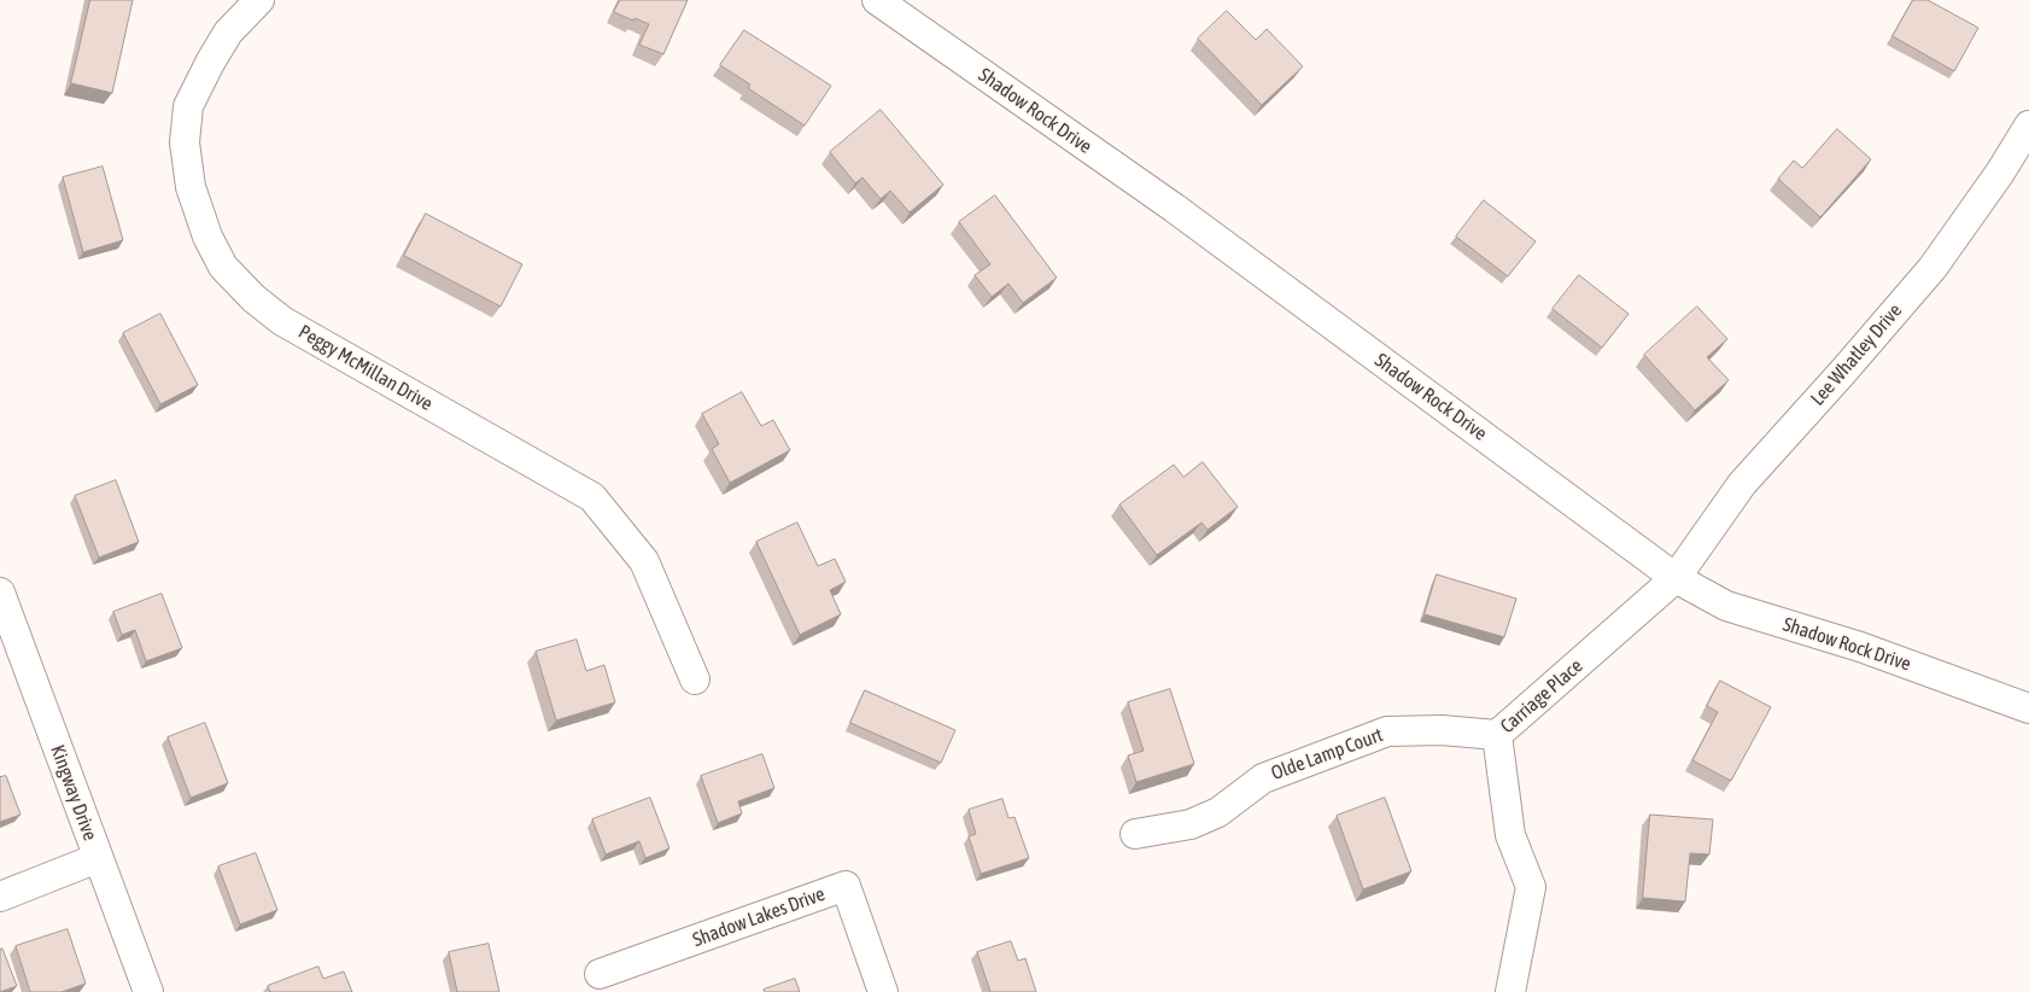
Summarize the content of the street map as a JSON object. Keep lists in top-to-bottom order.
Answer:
{
  "streets": {
    "street": [
      "Shadow Rock Drive",
      "Lee Whatley Drive",
      "Peggy McMillan Drive",
      "Carriage Place",
      "Olde Lamp Court",
      "Kingway Drive",
      "Shadow Lakes Drive"
    ]
  },
  "crossings": [
    ["Shadow Rock Drive", "Lee Whatley Drive"],
    ["Shadow Rock Drive", "Carriage Place"],
    ["Lee Whatley Drive", "Carriage Place"],
    ["Carriage Place", "Olde Lamp Court"]
  ]
}
